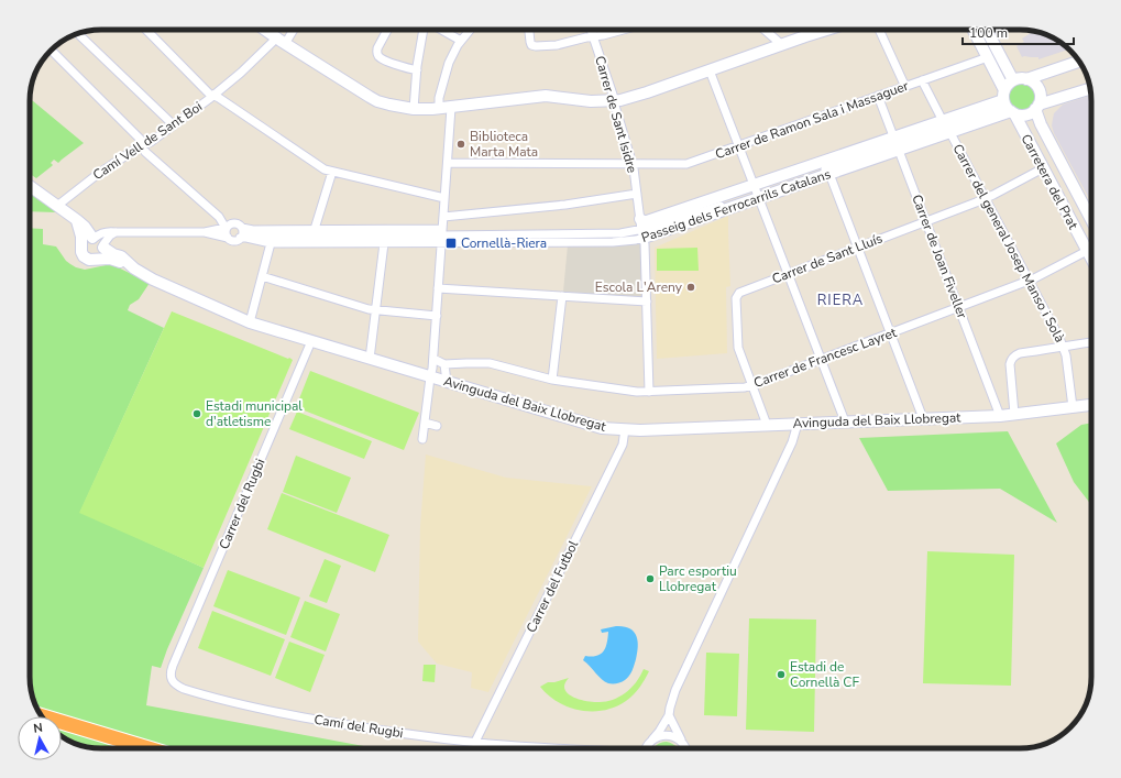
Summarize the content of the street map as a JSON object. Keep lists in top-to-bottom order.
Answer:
{
  "streets": {
    "main road": ["Carretera del Prat", "Passeig dels Ferrocarrils Catalans", "Avinguda del Baix Llobregat"],
    "street": [
      "Carrer de Sant Isidre",
      "Carrer de Ramon Sala i Massaguer",
      "Camí Vell de Sant Boi",
      "Carrer del general Josep Manso i Solà",
      "Carrer de Joan Fiveller",
      "Carrer de Sant Lluís",
      "Carrer de Francesc Layret",
      "Carrer del Rugbi",
      "Carrer del Futbol",
      "Camí del Rugbi"
    ]
  },
  "crossings": [
    ["Carrer de Sant Isidre", "Carrer de Ramon Sala i Massaguer"],
    ["Carrer de Sant Isidre", "Passeig dels Ferrocarrils Catalans"],
    ["Carrer de Sant Isidre", "Carrer de Francesc Layret"],
    ["Carrer de Ramon Sala i Massaguer", "Carretera del Prat"],
    ["Carrer de Ramon Sala i Massaguer", "Carrer de Joan Fiveller"],
    ["Camí Vell de Sant Boi", "Avinguda del Baix Llobregat"],
    ["Carretera del Prat", "Passeig dels Ferrocarrils Catalans"],
    ["Carretera del Prat", "Carrer de Sant Lluís"],
    ["Carretera del Prat", "Carrer de Francesc Layret"],
    ["Passeig dels Ferrocarrils Catalans", "Carrer del general Josep Manso i Solà"],
    ["Passeig dels Ferrocarrils Catalans", "Carrer de Joan Fiveller"],
    ["Carrer del general Josep Manso i Solà", "Carrer de Sant Lluís"],
    ["Carrer del general Josep Manso i Solà", "Carrer de Francesc Layret"],
    ["Carrer del general Josep Manso i Solà", "Avinguda del Baix Llobregat"],
    ["Carrer de Joan Fiveller", "Carrer de Sant Lluís"],
    ["Carrer de Joan Fiveller", "Carrer de Francesc Layret"],
    ["Carrer de Joan Fiveller", "Avinguda del Baix Llobregat"],
    ["Carrer de Sant Lluís", "Carrer de Francesc Layret"],
    ["Carrer de Sant Lluís", "Avinguda del Baix Llobregat"],
    ["Avinguda del Baix Llobregat", "Carrer del Rugbi"],
    ["Avinguda del Baix Llobregat", "Carrer del Futbol"],
    ["Carrer del Rugbi", "Camí del Rugbi"],
    ["Carrer del Futbol", "Camí del Rugbi"]
  ],
  "districts": ["RIERA"],
  "places": {
    "other": [
      "Biblioteca Marta Mata",
      "Escola L'Areny",
      "Estadi municipal d'atletisme",
      "Parc esportiu Llobregat",
      "Estadi de Cornellà CF"
    ],
    "transit": ["Cornellà-Riera"]
  },
  "scale_bar": "100 m",
  "north": "top"
}
